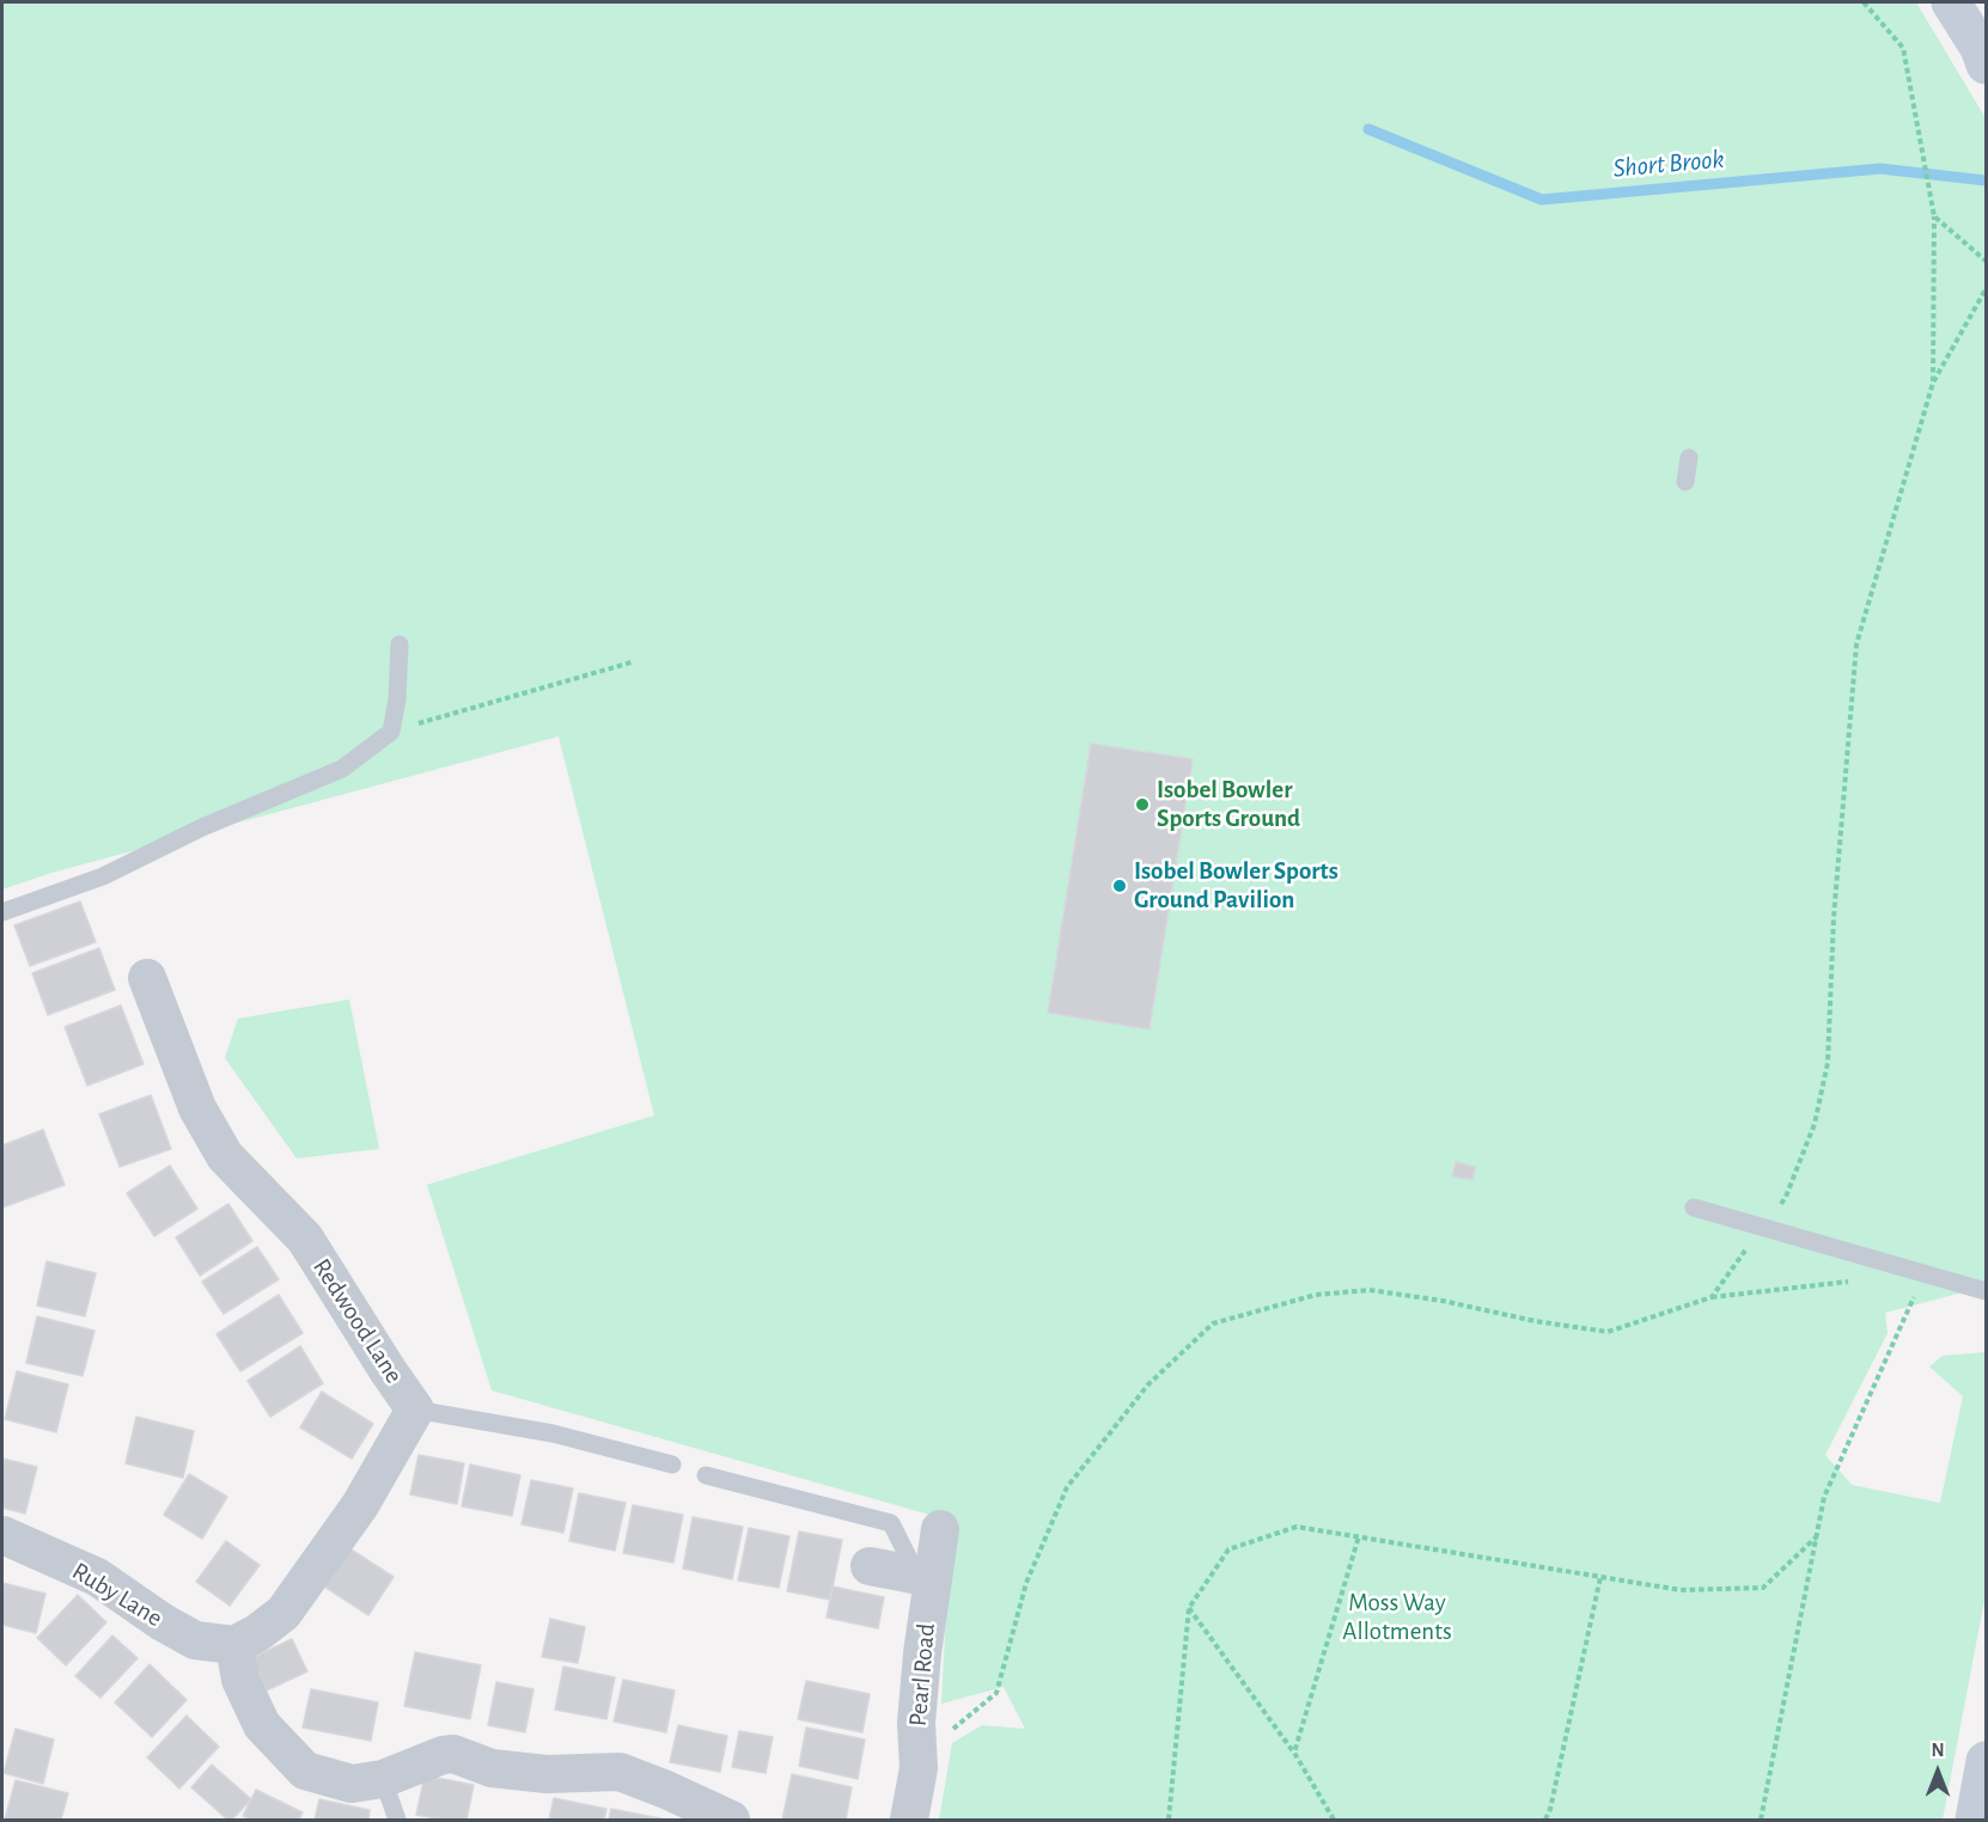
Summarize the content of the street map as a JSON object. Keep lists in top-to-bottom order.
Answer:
{
  "streets": {
    "street": ["Redwood Lane", "Ruby Lane", "Pearl Road"]
  },
  "crossings": [
    ["Redwood Lane", "Ruby Lane"]
  ],
  "water": ["Short Brook"],
  "parks": ["Moss Way Allotments"],
  "places": ["Isobel Bowler Sports Ground", "Isobel Bowler Sports Ground Pavilion"],
  "north": "top"
}
